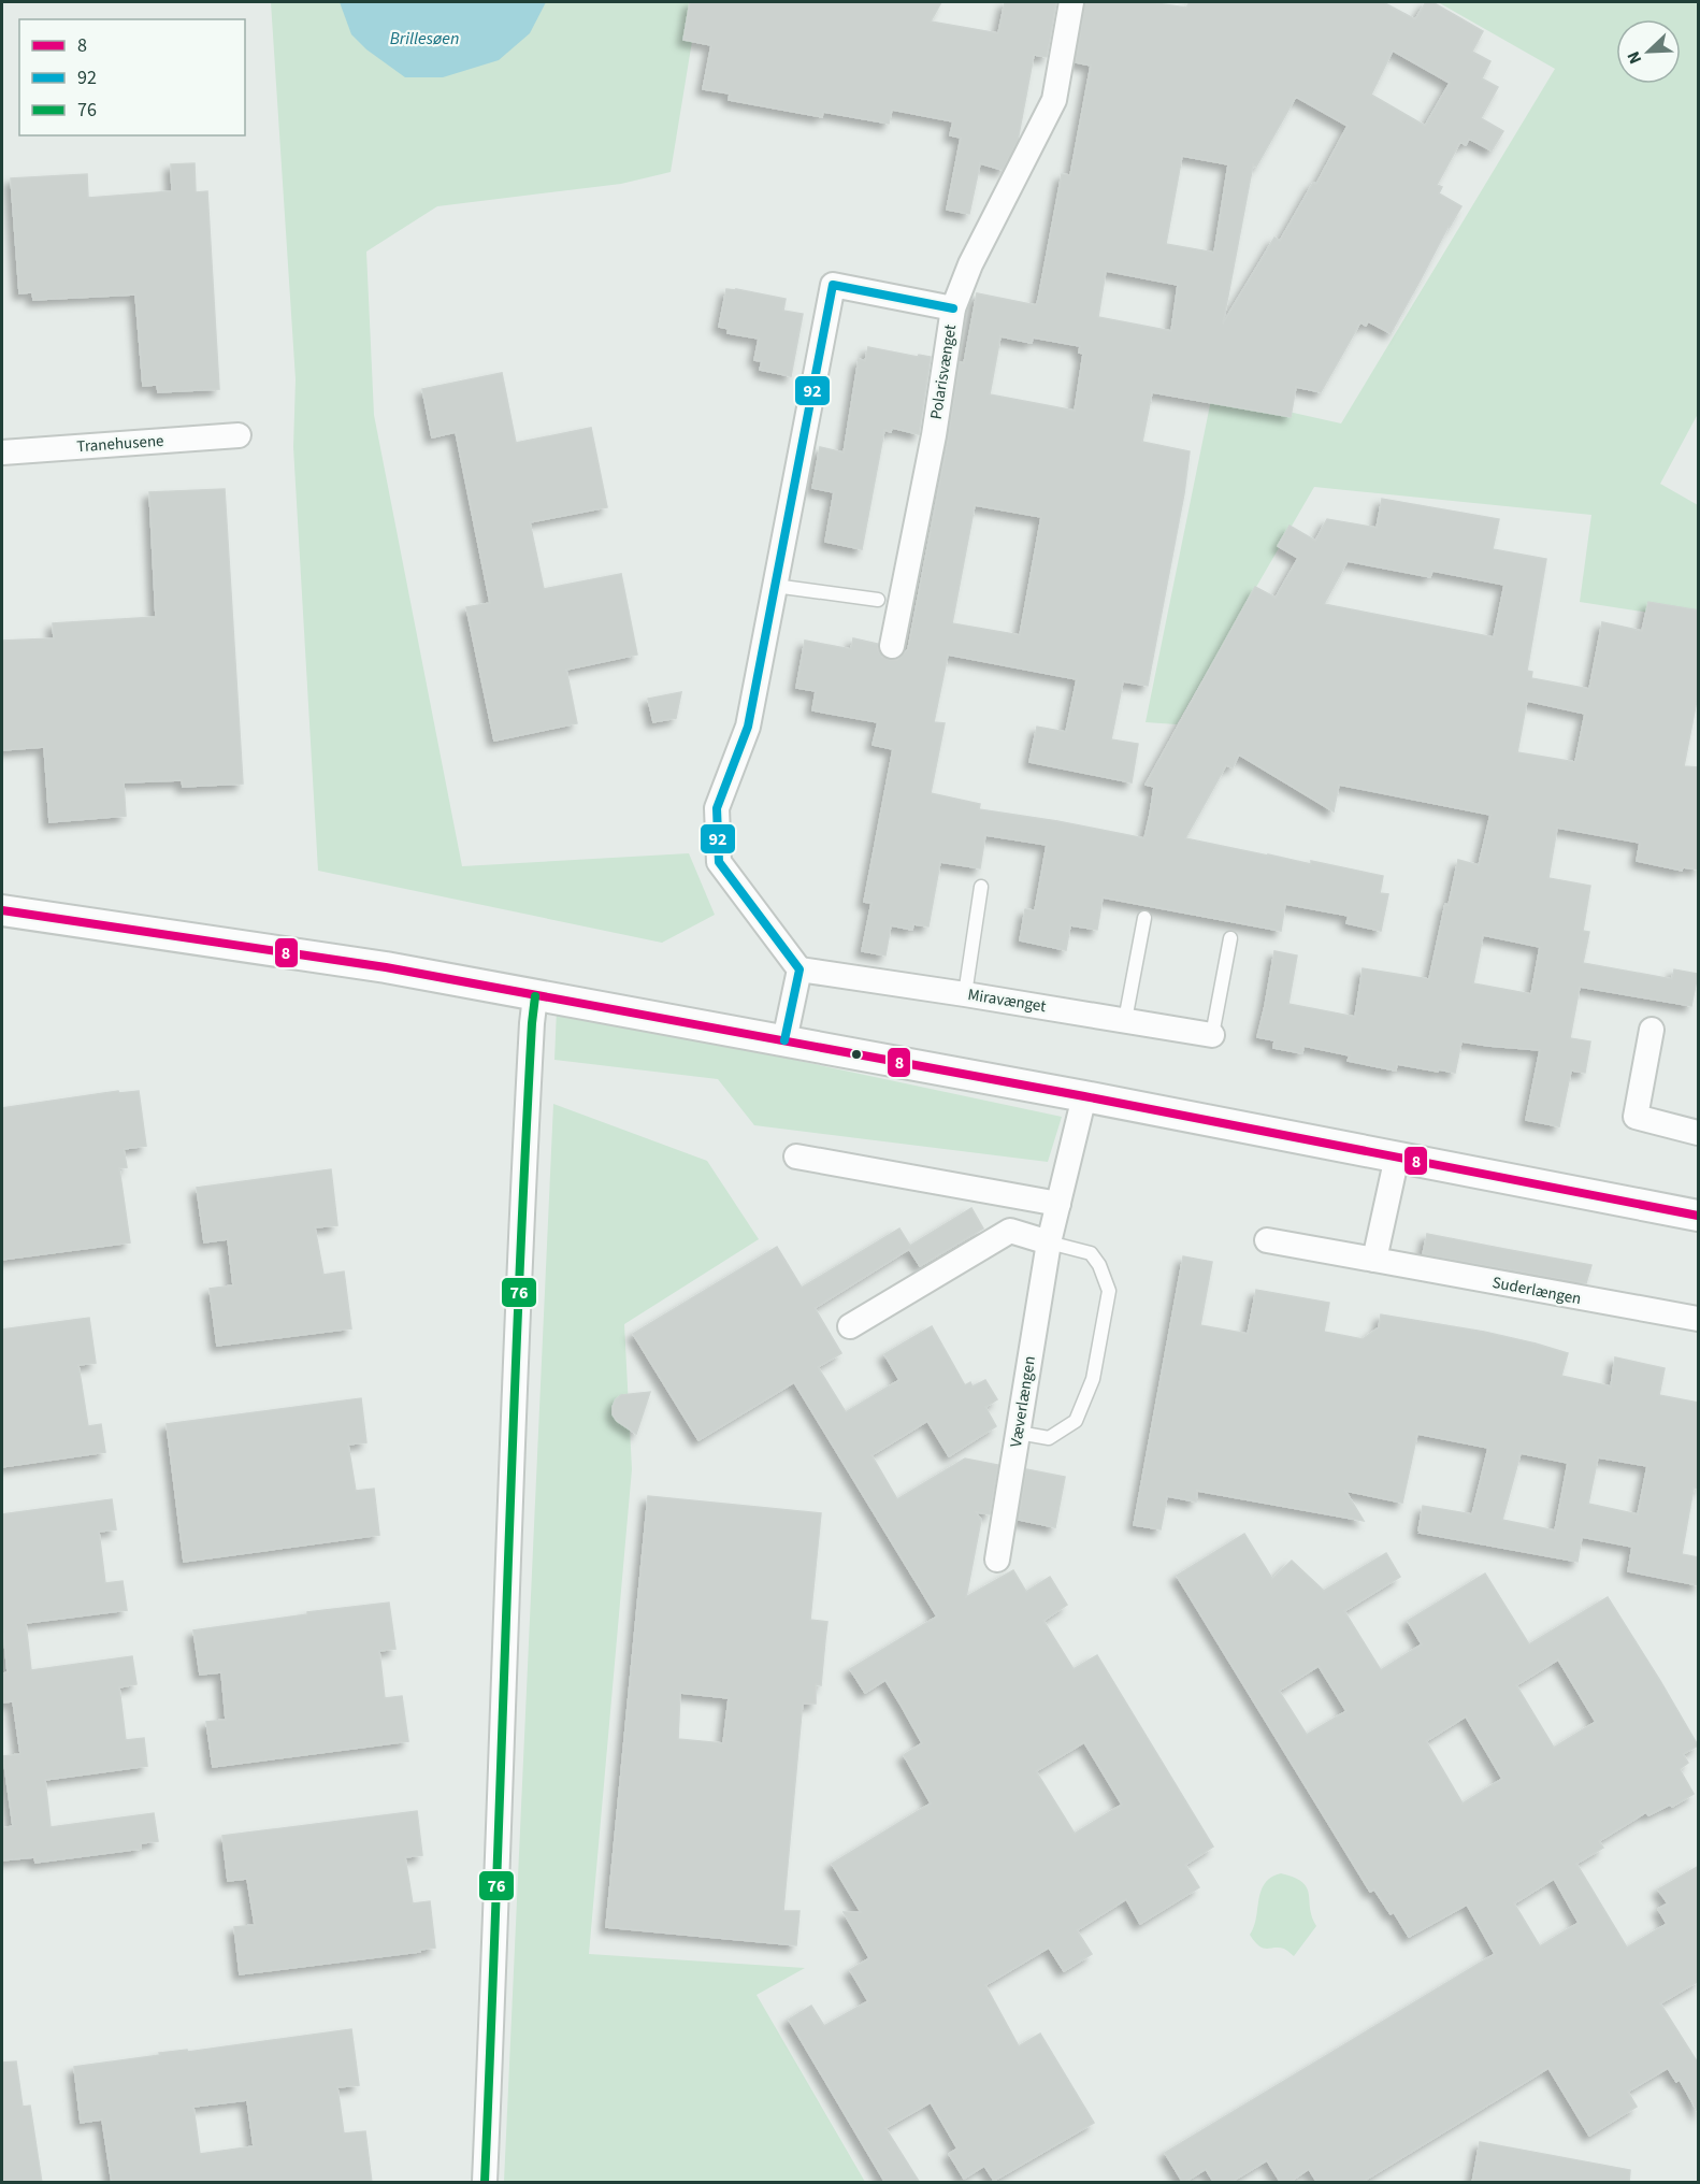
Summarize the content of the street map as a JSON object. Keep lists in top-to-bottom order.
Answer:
{
  "streets": {
    "street": [
      "Polarisvænget",
      "Tranehusene",
      "Miravænget",
      "Suderlængen",
      "Væverlængen"
    ]
  },
  "water": ["Brillesøen"],
  "lines": ["transit line 92", "transit line 8", "transit line 76"],
  "legend": ["8", "92", "76"],
  "north": "bottom left"
}
